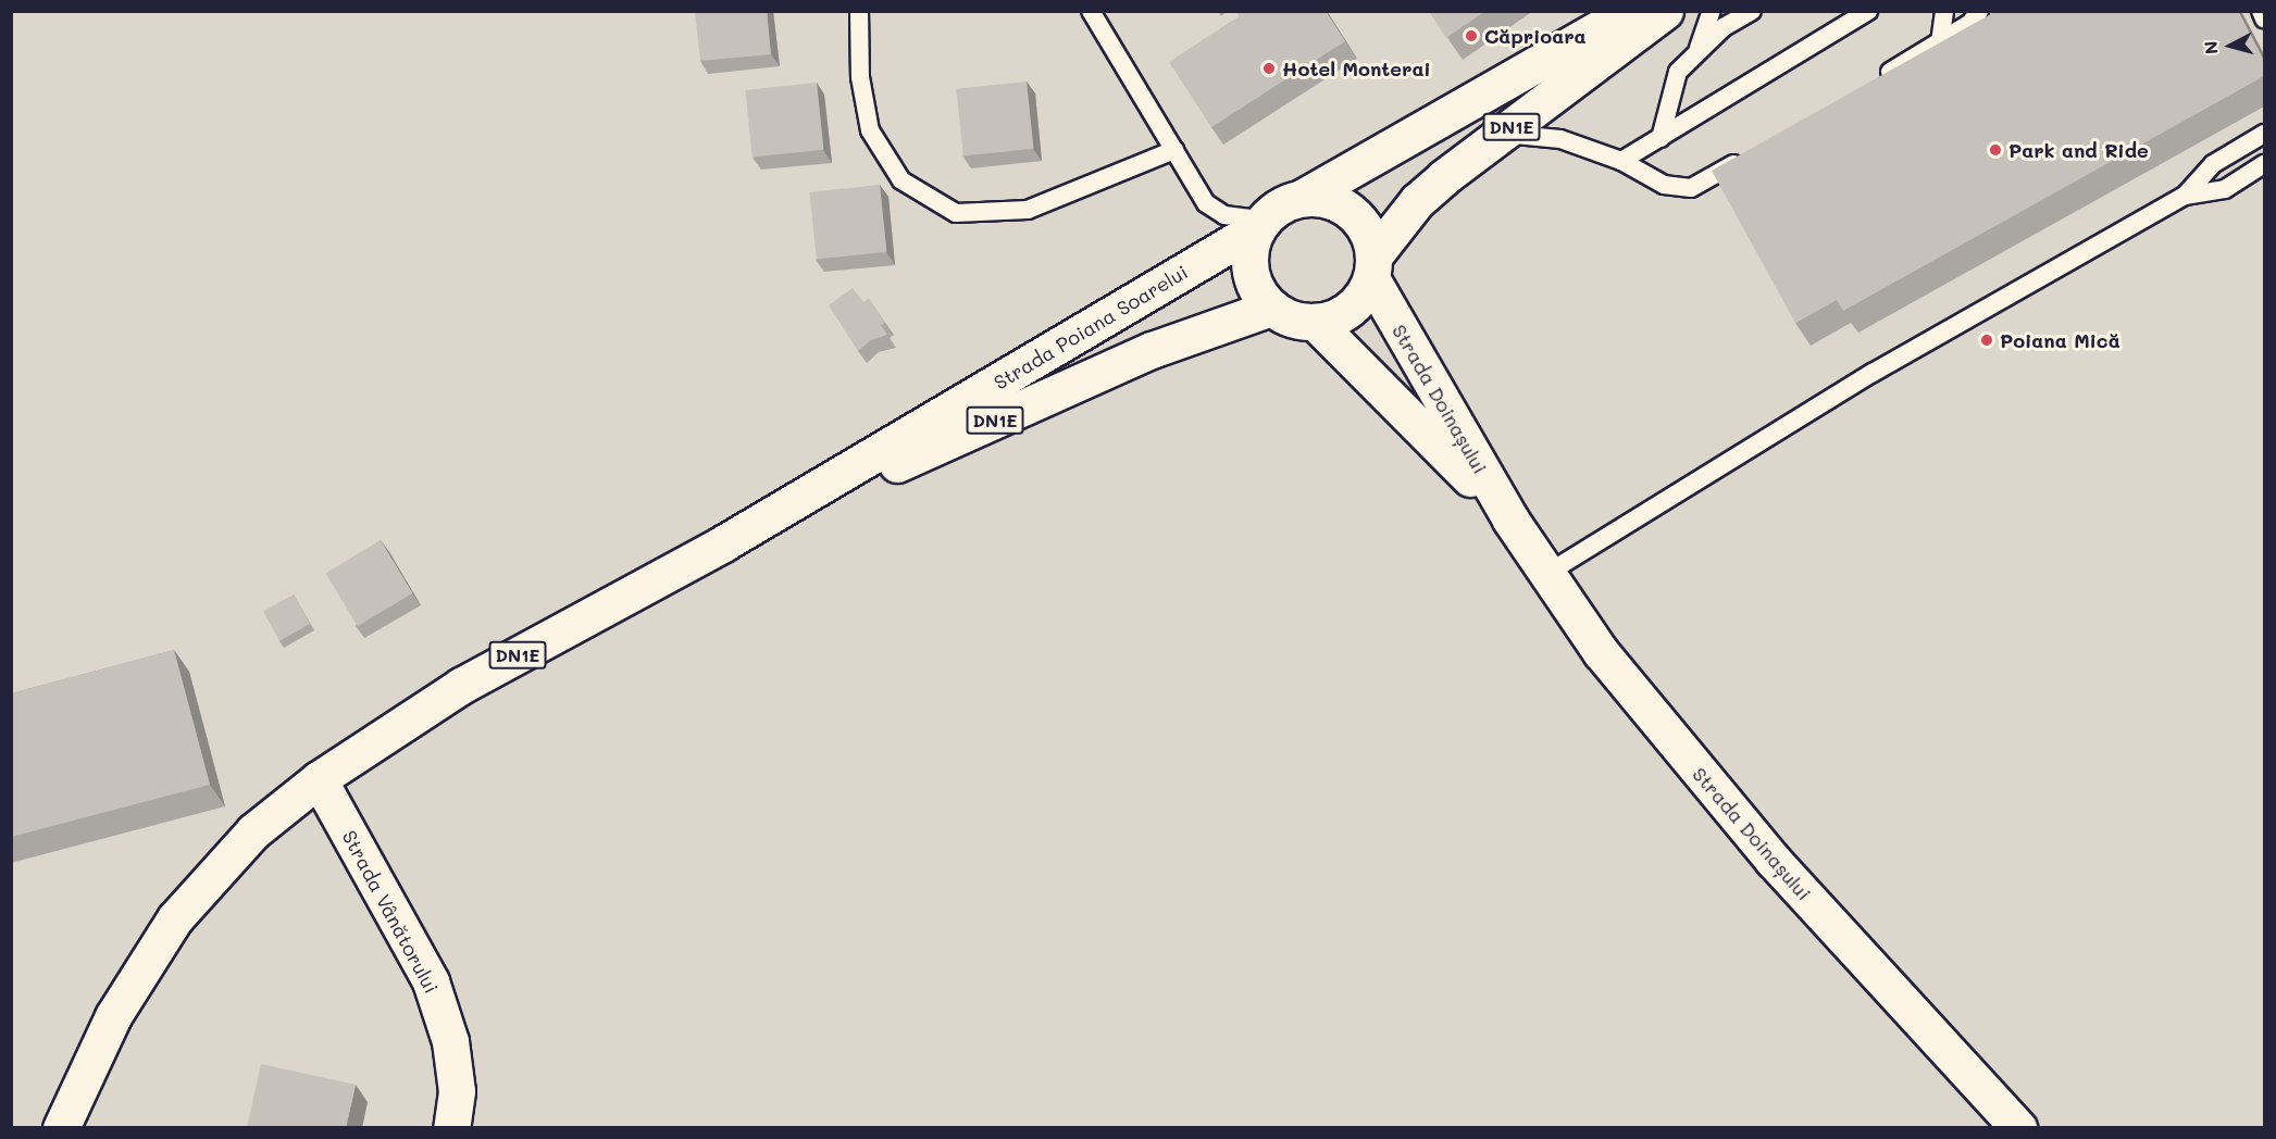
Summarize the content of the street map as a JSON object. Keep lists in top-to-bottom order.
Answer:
{
  "streets": {
    "main road": [
      "DN1E",
      "Strada Poiana Soarelui",
      "Strada Doinașului",
      "Strada Vânătorului"
    ]
  },
  "crossings": [
    ["DN1E", "Strada Poiana Soarelui"],
    ["DN1E", "Strada Doinașului"],
    ["Strada Poiana Soarelui", "Strada Doinașului"],
    ["Strada Poiana Soarelui", "Strada Vânătorului"]
  ],
  "places": [
    "Căprioara",
    "Hotel Monterai",
    "Park and Ride",
    "Poiana Mică"
  ],
  "north": "left"
}
